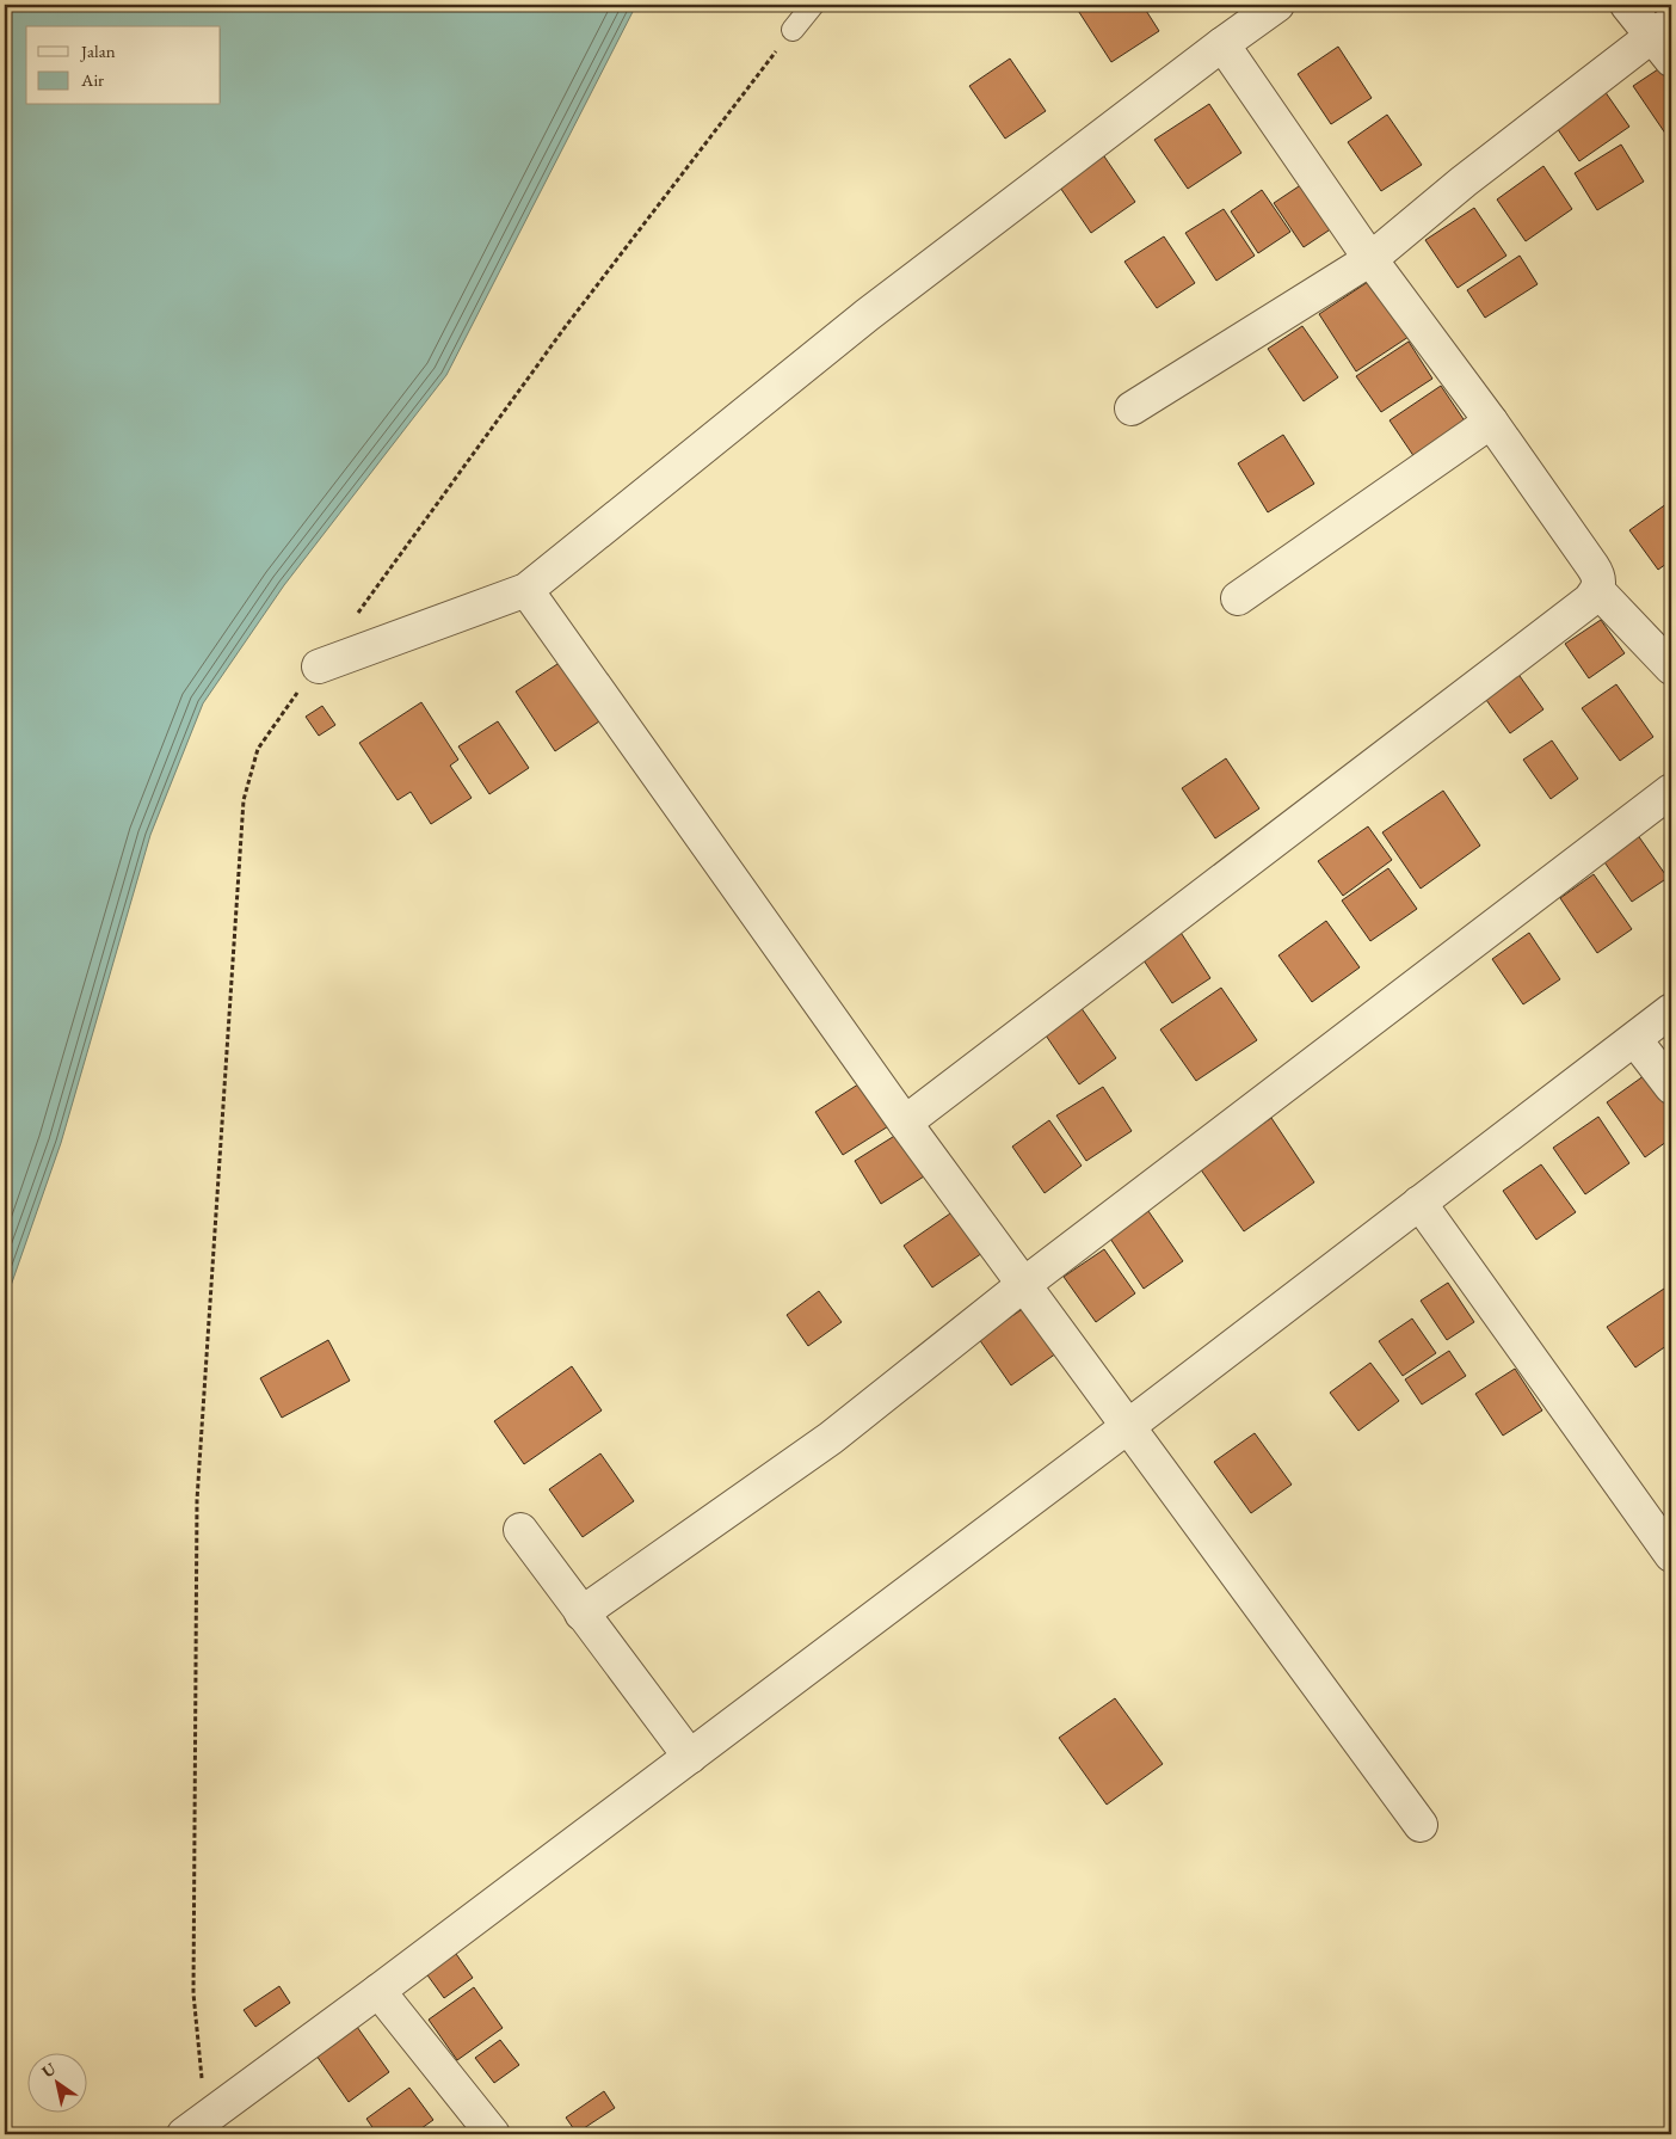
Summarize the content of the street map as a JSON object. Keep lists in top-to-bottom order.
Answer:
{
  "legend": ["Jalan", "Air"],
  "north": "top left"
}
